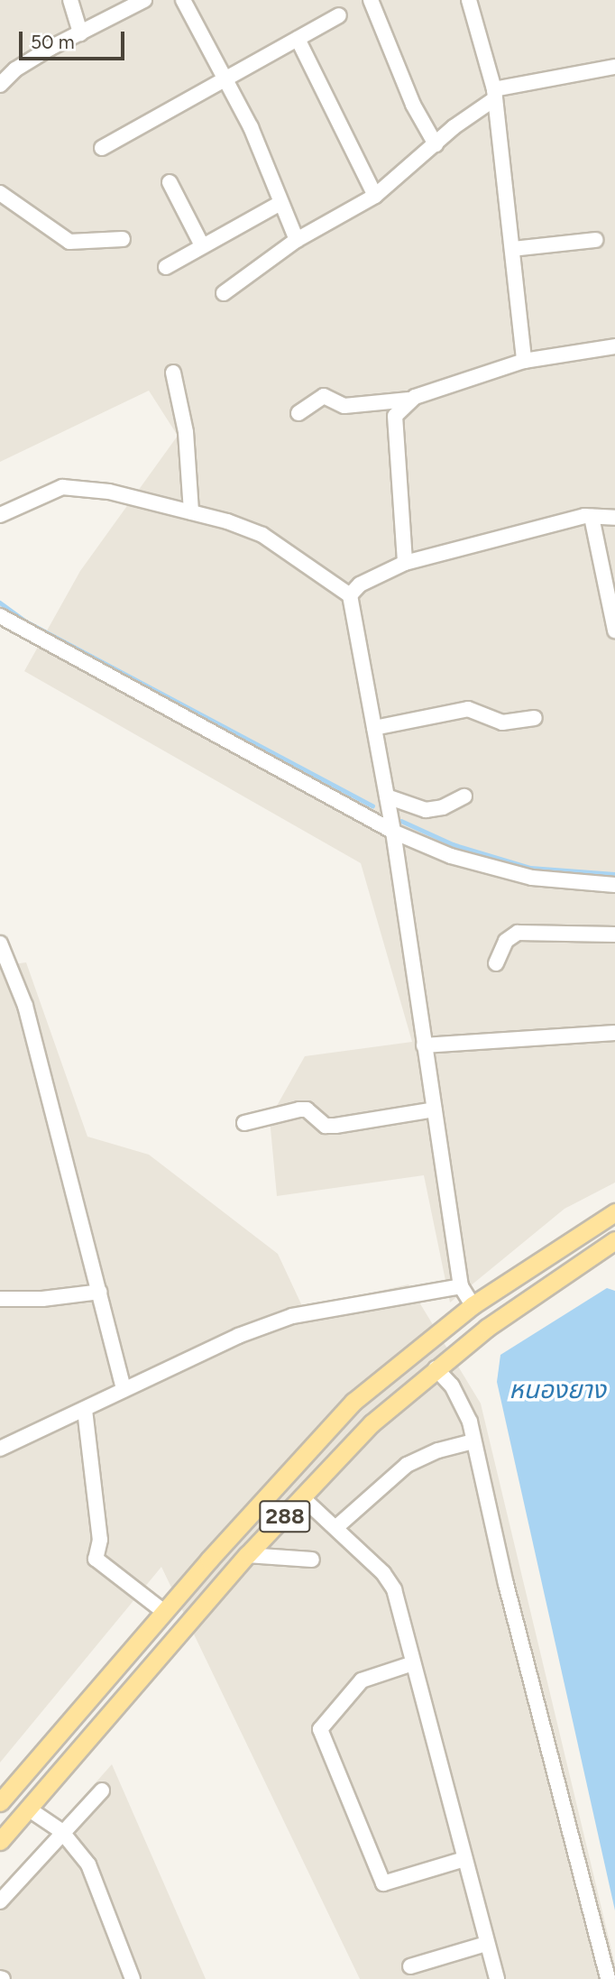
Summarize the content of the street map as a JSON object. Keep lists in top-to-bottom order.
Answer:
{
  "streets": {
    "main road": ["288"]
  },
  "water": ["หนองยาง"],
  "scale_bar": "50 m"
}
